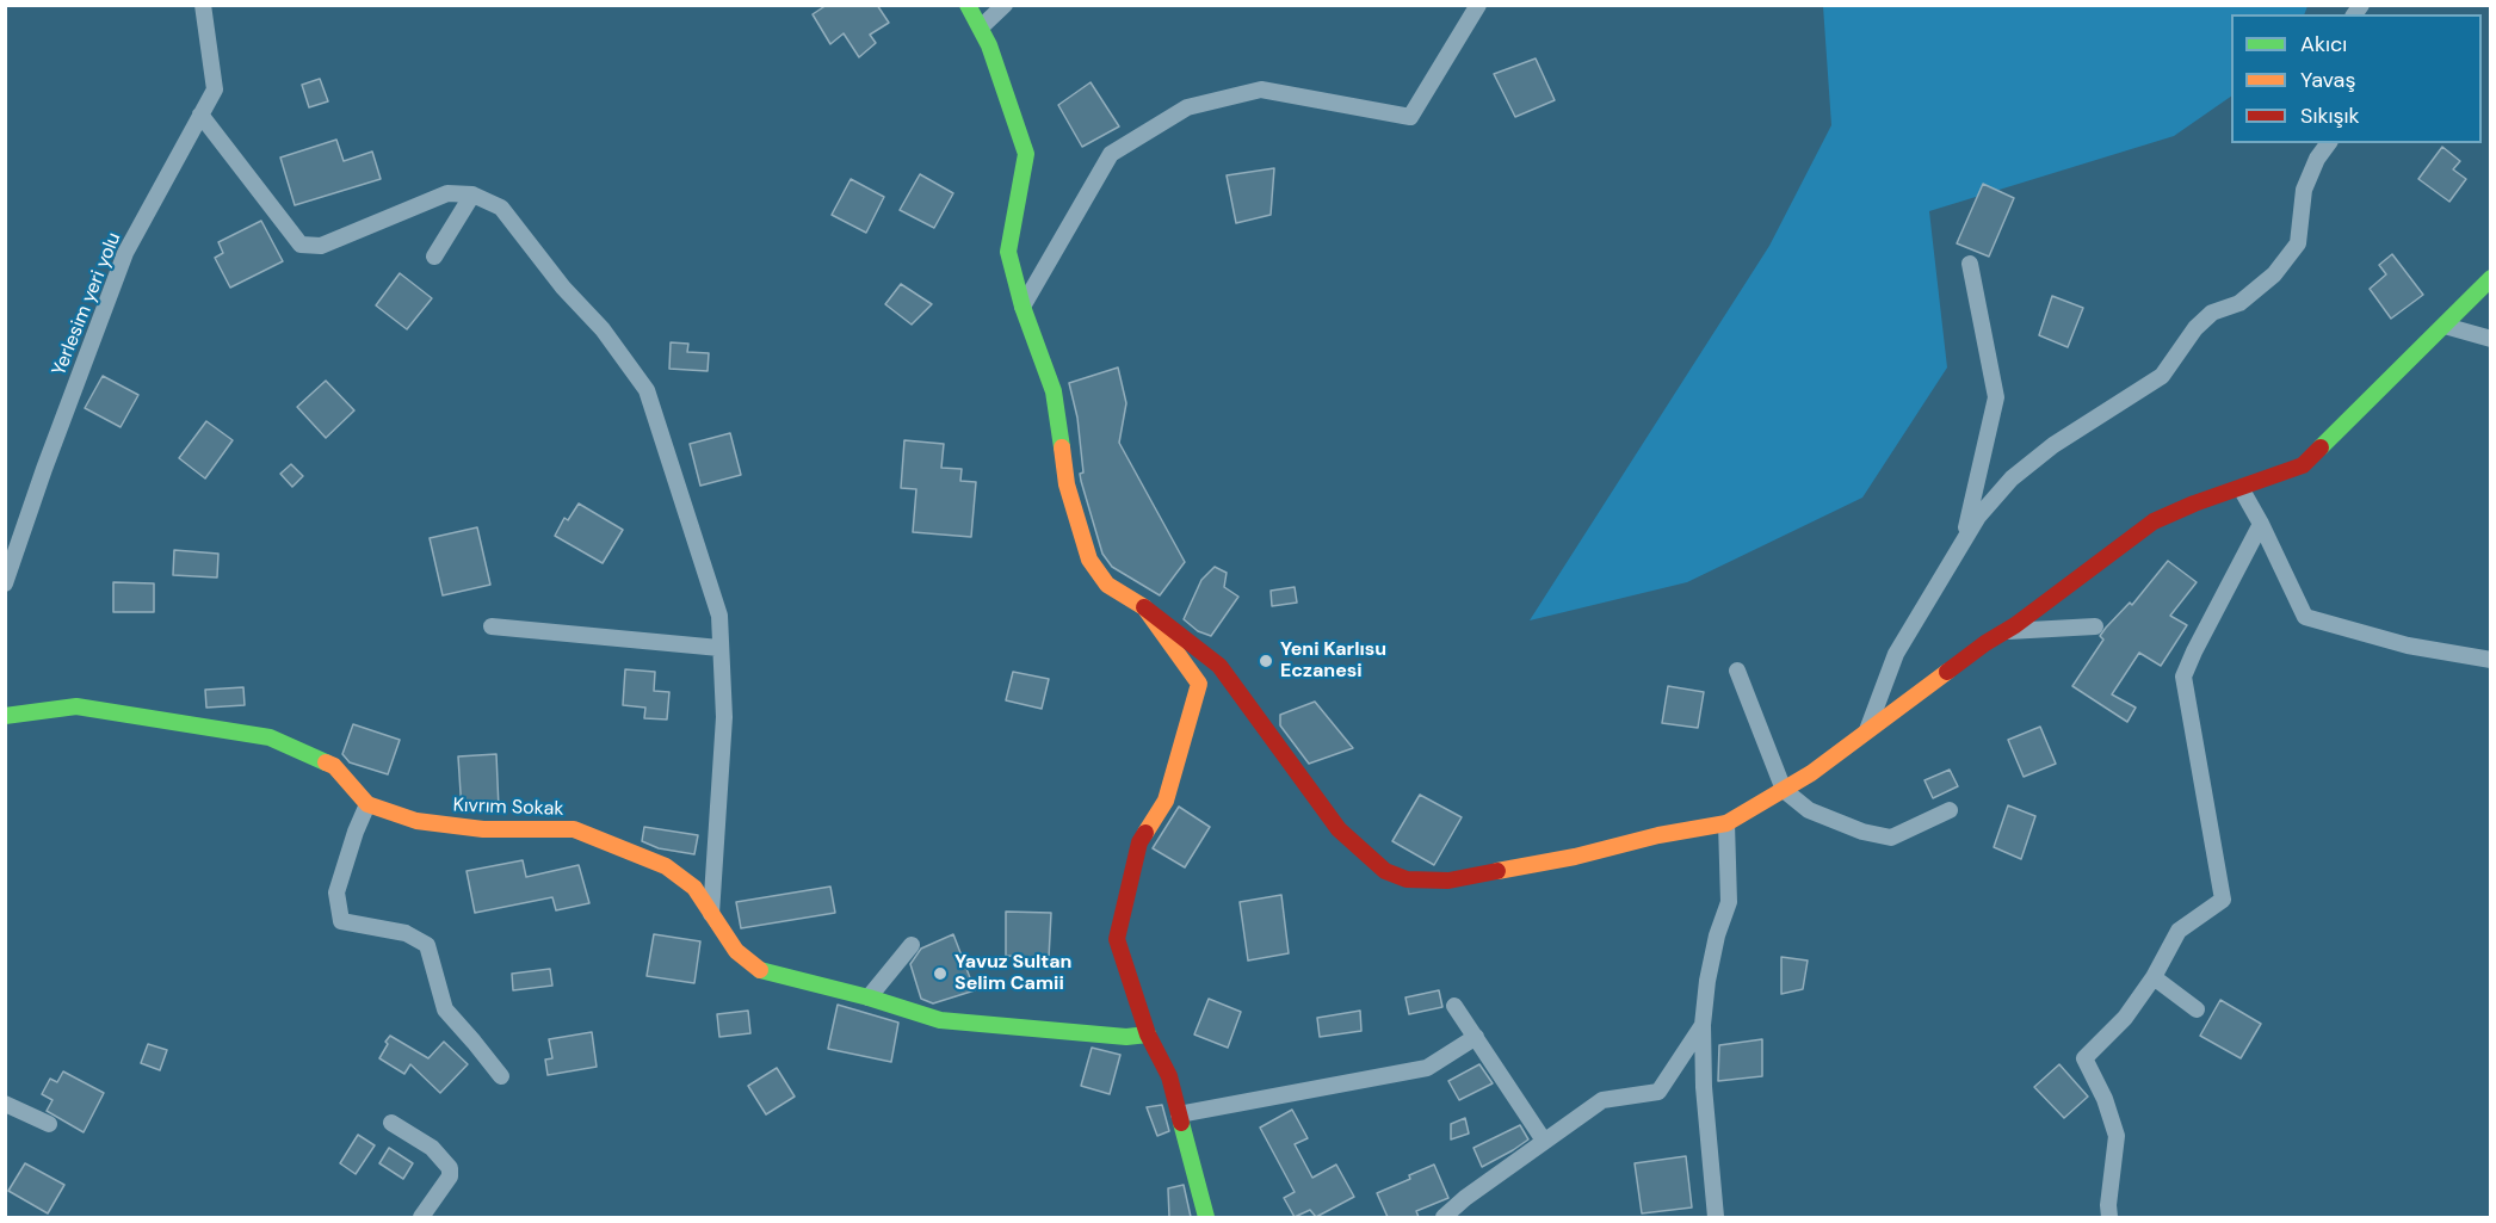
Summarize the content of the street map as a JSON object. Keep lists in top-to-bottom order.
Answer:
{
  "streets": {
    "street": ["Yerlesim yeri yolu", "Kıvrım Sokak"]
  },
  "places": ["Yeni Karlısu Eczanesi", "Yavuz Sultan Selim Camii"],
  "legend": ["Akıcı", "Yavaş", "Sıkışık"]
}
